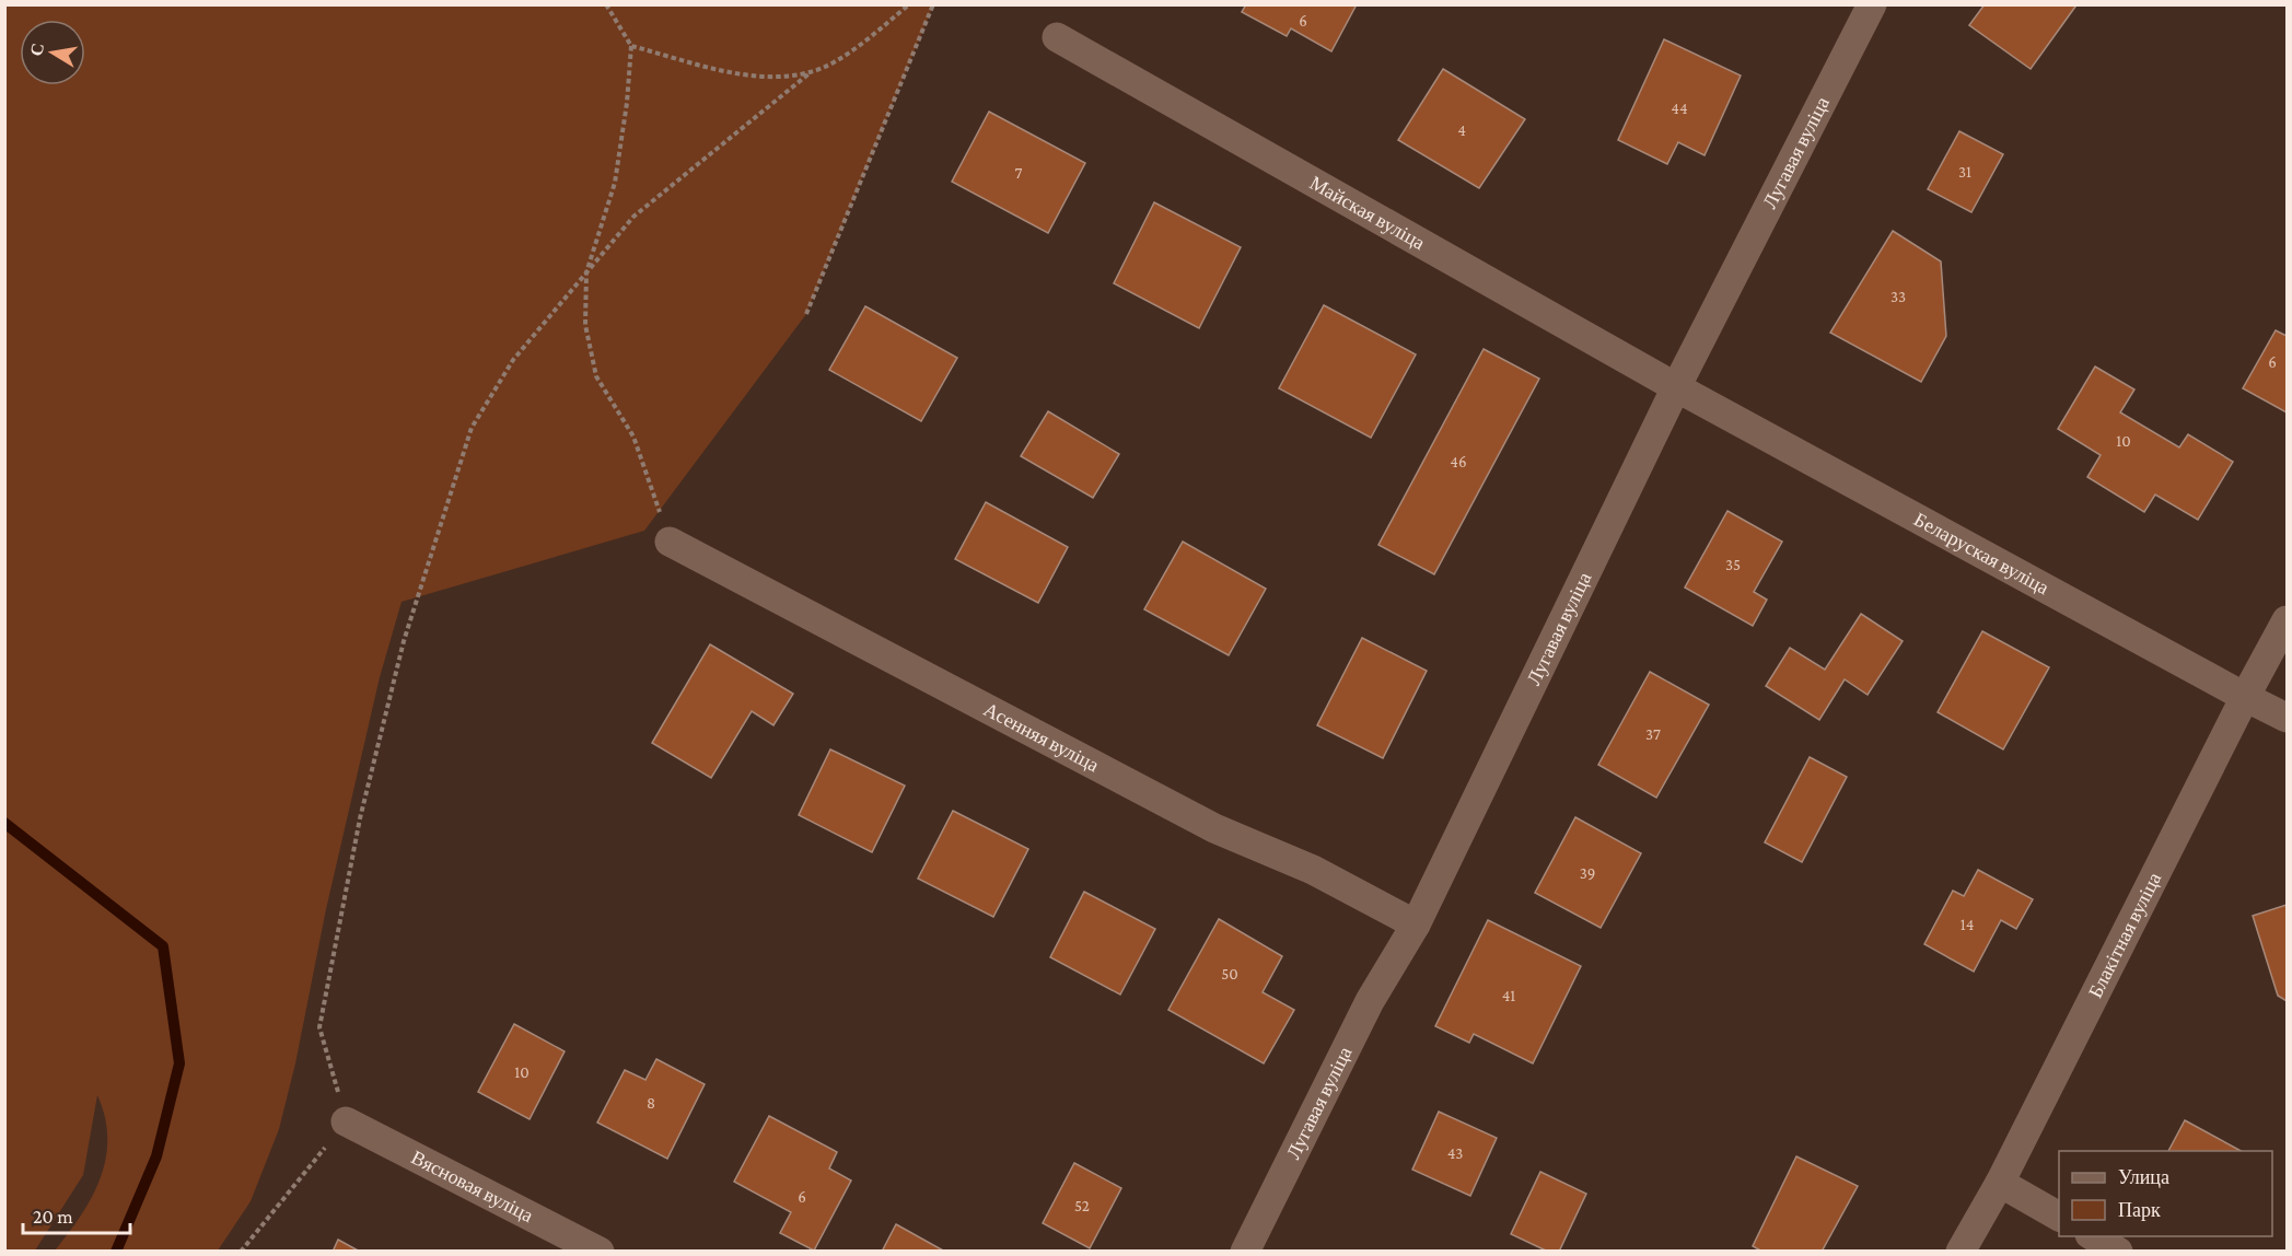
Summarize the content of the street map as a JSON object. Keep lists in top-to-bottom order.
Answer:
{
  "streets": {
    "street": [
      "Лугавая вуліца",
      "Майская вуліца",
      "Беларуская вуліца",
      "Асенняя вуліца",
      "Блакітная вуліца",
      "Вясновая вуліца"
    ]
  },
  "crossings": [
    ["Лугавая вуліца", "Майская вуліца"],
    ["Лугавая вуліца", "Беларуская вуліца"],
    ["Лугавая вуліца", "Асенняя вуліца"],
    ["Майская вуліца", "Беларуская вуліца"],
    ["Беларуская вуліца", "Блакітная вуліца"]
  ],
  "house_numbers": [
    "6",
    "44",
    "4",
    "31",
    "7",
    "33",
    "6",
    "10",
    "46",
    "35",
    "37",
    "39",
    "14",
    "50",
    "41",
    "10",
    "8",
    "43",
    "6",
    "52"
  ],
  "legend": ["Улица", "Парк"],
  "scale_bar": "20 m",
  "north": "left"
}
